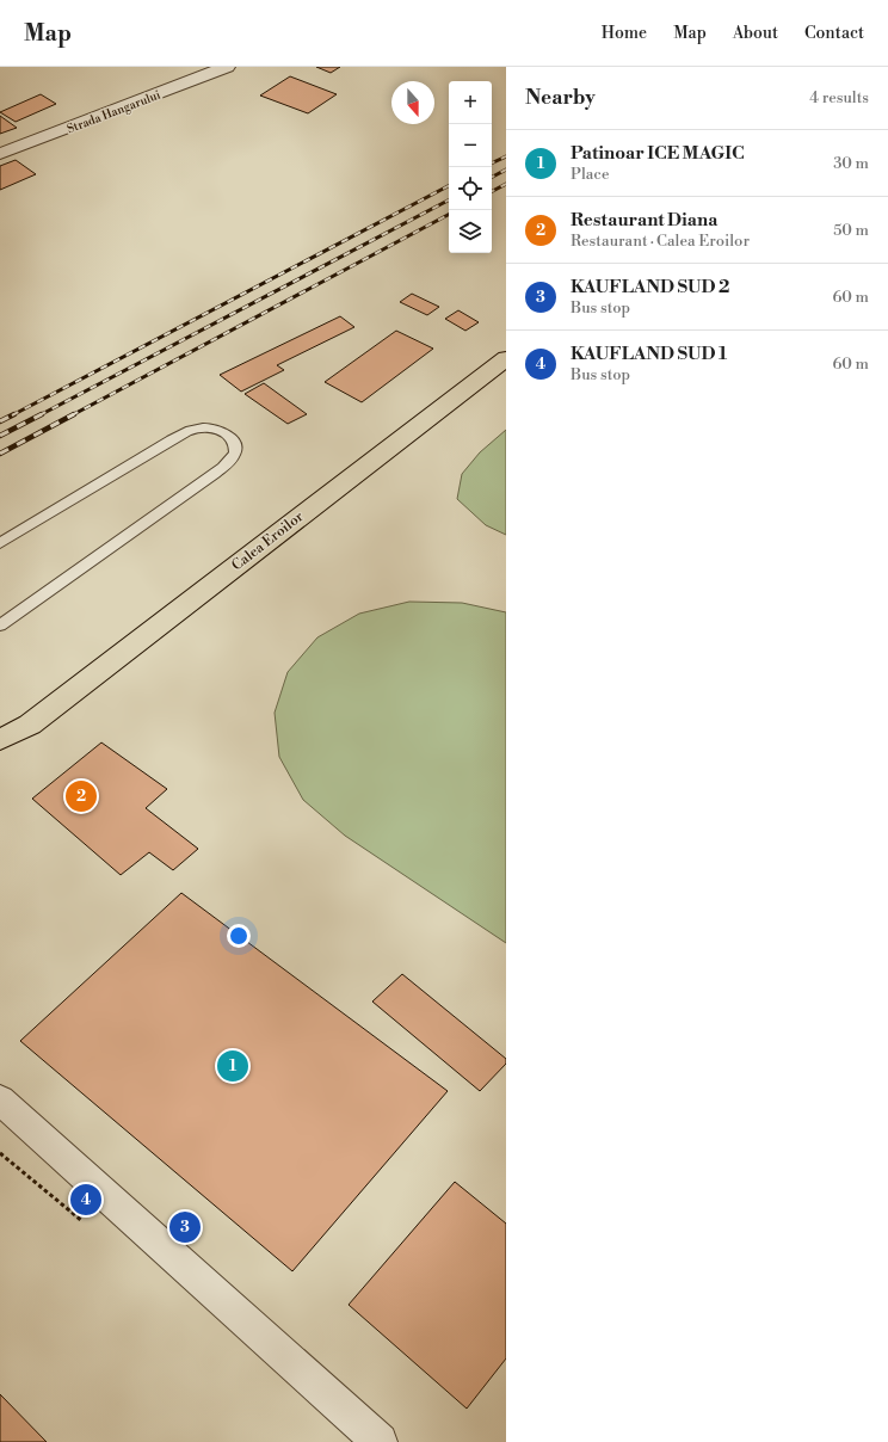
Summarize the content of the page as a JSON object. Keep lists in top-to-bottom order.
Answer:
{
  "streets": {
    "main road": ["Calea Eroilor"],
    "street": ["Strada Hangarului"]
  },
  "north": "bottom",
  "page": {
    "header": "Map",
    "nav": [
      "Home",
      "Map",
      "About",
      "Contact"
    ],
    "heading": ["Nearby", "4 results"],
    "map_buttons": ["+", "−"],
    "list": [
      {
        "mark": "1",
        "name": "Patinoar ICE MAGIC",
        "note": "Place",
        "value": "30 m"
      },
      {
        "mark": "2",
        "name": "Restaurant Diana",
        "note": "Restaurant · Calea Eroilor",
        "value": "50 m"
      },
      {
        "mark": "3",
        "name": "KAUFLAND SUD 2",
        "note": "Bus stop",
        "value": "60 m"
      },
      {
        "mark": "4",
        "name": "KAUFLAND SUD 1",
        "note": "Bus stop",
        "value": "60 m"
      }
    ],
    "pins": [
      "2",
      "1",
      "4",
      "3"
    ]
  }
}
